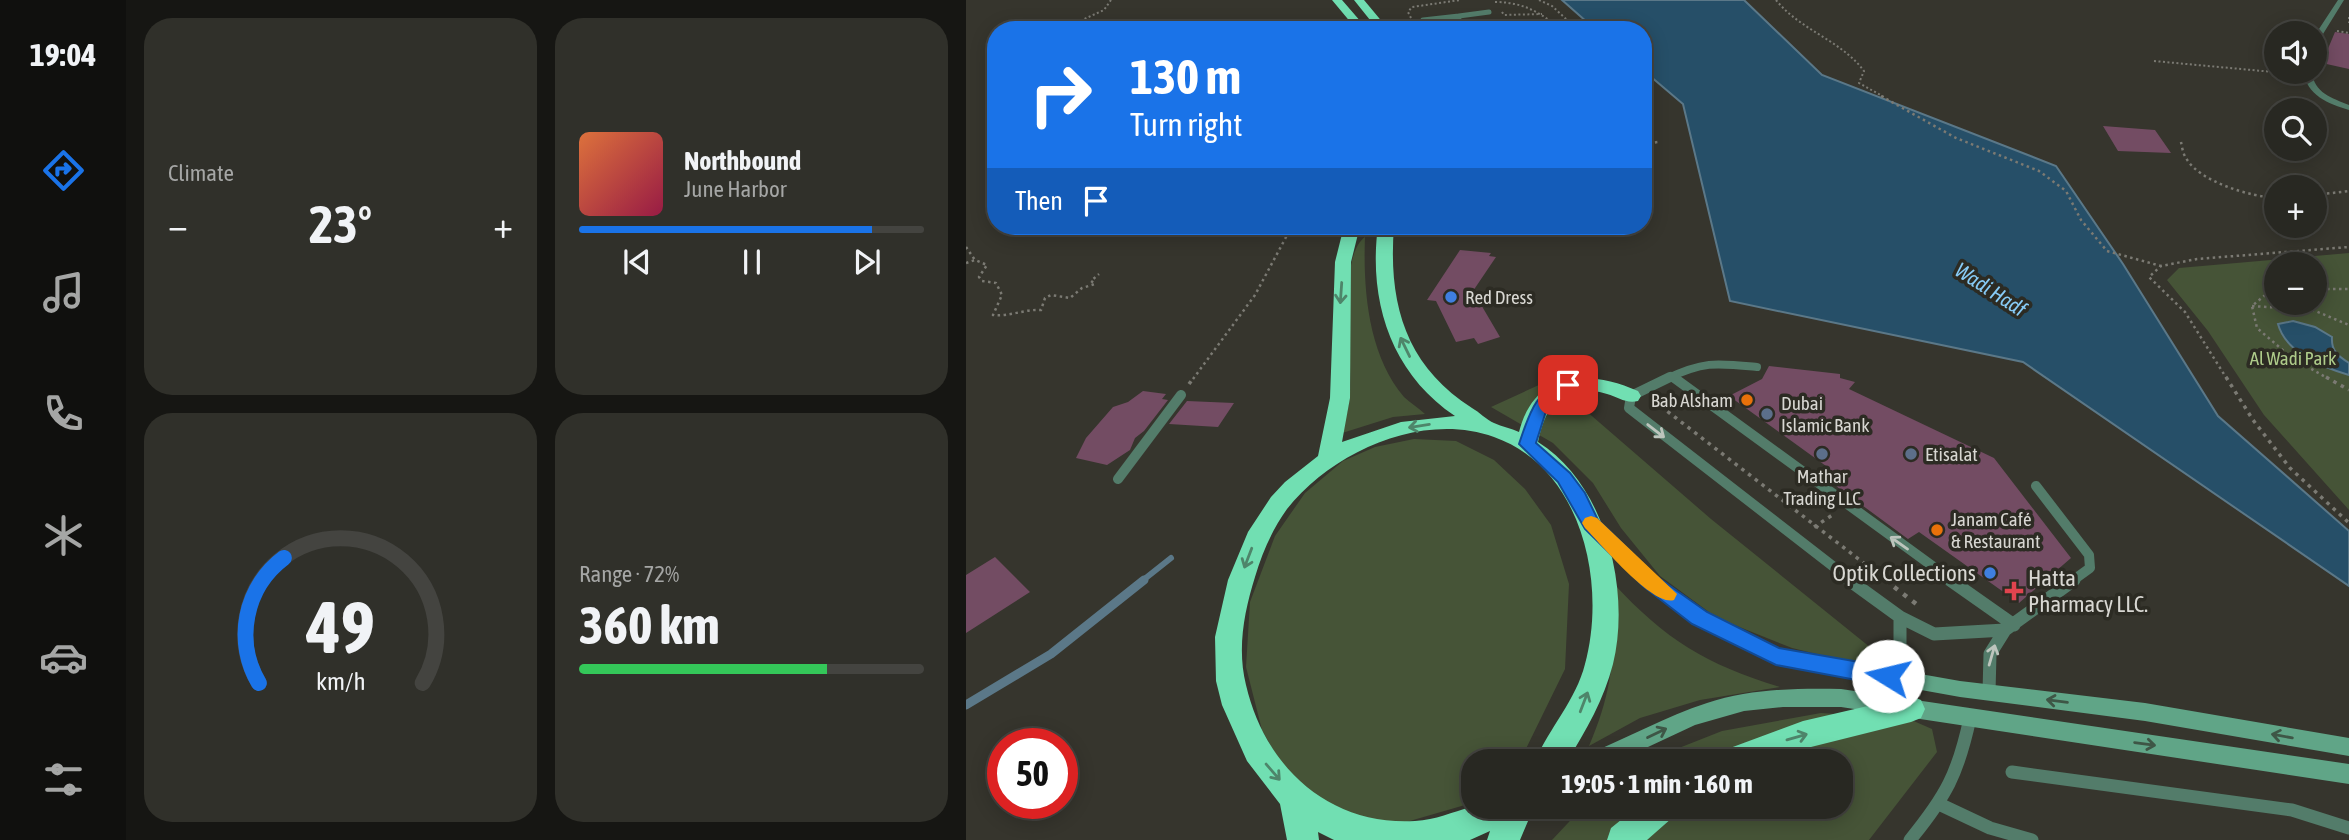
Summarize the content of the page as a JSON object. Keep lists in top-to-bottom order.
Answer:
{
  "water": ["Wadi Hadf"],
  "parks": ["Al Wadi Park"],
  "places": {
    "other": [
      "Red Dress",
      "Bab Alsham",
      "Dubai Islamic Bank",
      "Mathar Trading LLC",
      "Etisalat",
      "Janam Café & Restaurant",
      "Optik Collections"
    ],
    "health": ["Hatta Pharmacy LLC."]
  },
  "page": {
    "tabs": "19:04",
    "tile": [
      "Climate",
      ["Range · 72%", "360 km"]
    ],
    "map_buttons": ["+", "−"],
    "turn": ["130 m", "Turn right"],
    "song": ["Northbound", "June Harbor"],
    "then": "Then",
    "heat": ["−", "23°", "+"],
    "limit": "50",
    "trip": "19:05 · 1 min · 160 m",
    "gauge": ["49", "km/h"]
  }
}
